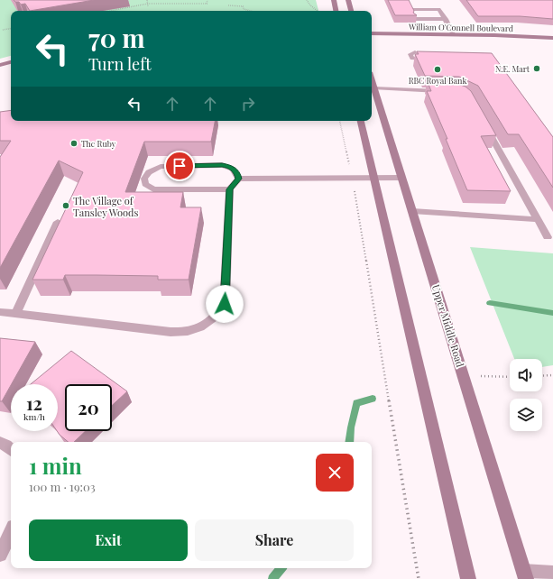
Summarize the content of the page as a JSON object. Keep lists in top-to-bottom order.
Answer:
{
  "streets": {
    "main road": ["William O'Connell Boulevard", "Upper Middle Road"]
  },
  "places": [
    "N.E. Mart",
    "RBC Royal Bank",
    "The Ruby",
    "The Village of Tansley Woods"
  ],
  "page": {
    "turn": ["70 m", "Turn left"],
    "speed": "12 km/h",
    "limit": "20",
    "heading": ["1 min", "100 m · 19:03"],
    "buttons": ["Exit", "Share"]
  }
}
